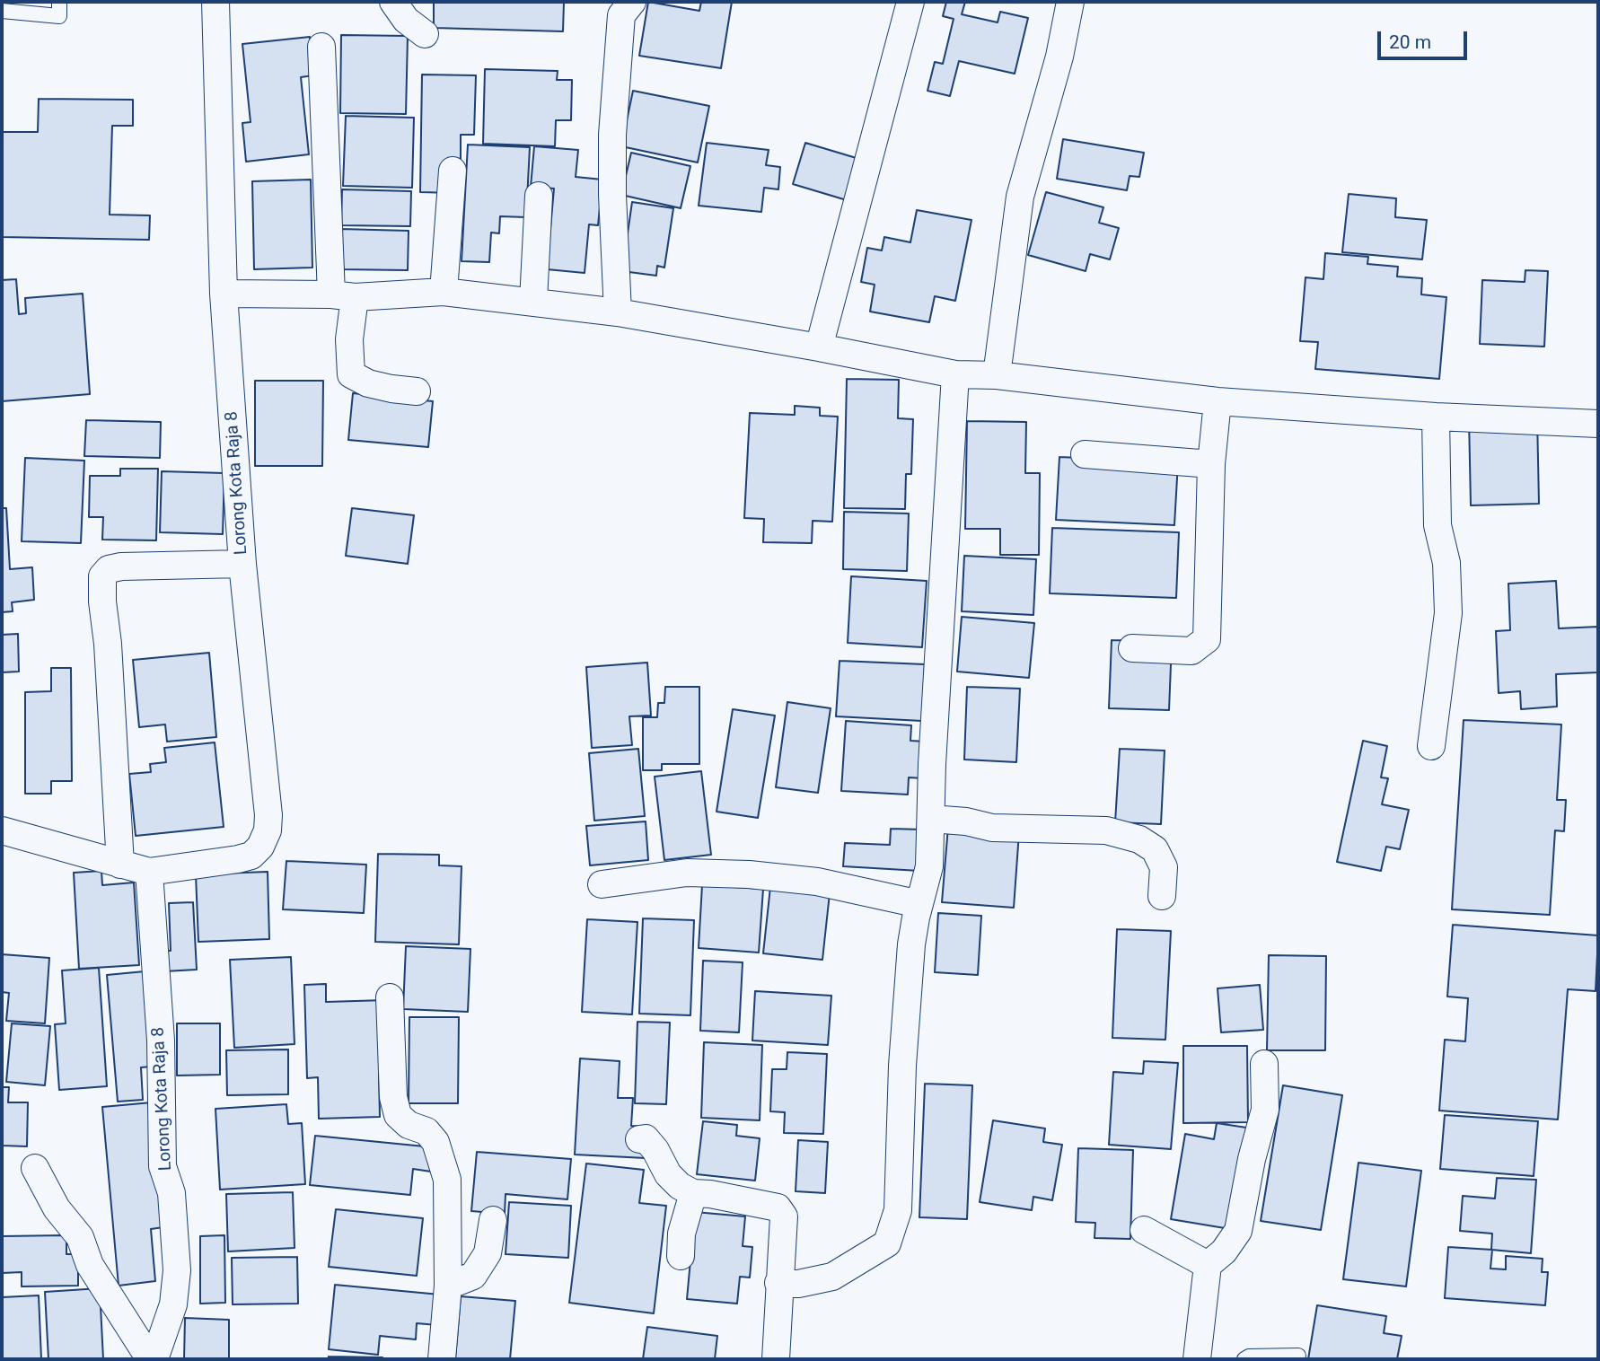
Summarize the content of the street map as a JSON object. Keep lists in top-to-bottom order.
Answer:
{
  "streets": {
    "street": ["Lorong Kota Raja 8"]
  },
  "scale_bar": "20 m"
}
